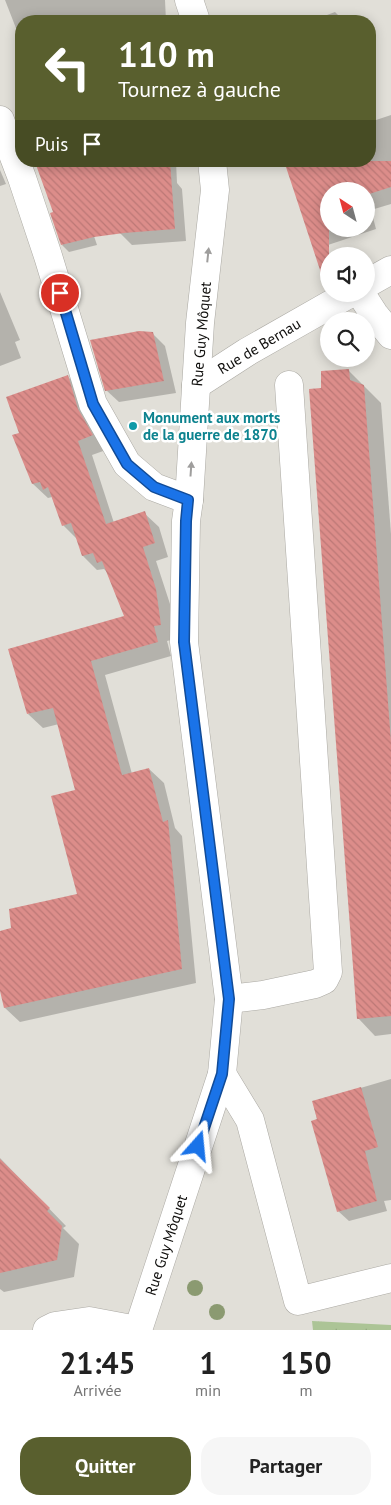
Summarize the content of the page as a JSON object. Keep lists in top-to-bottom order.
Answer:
{
  "streets": {
    "street": ["Rue Guy Môquet", "Rue de Bernau"]
  },
  "crossings": [
    ["Rue Guy Môquet", "Rue de Bernau"]
  ],
  "places": ["Monument aux morts de la guerre de 1870"],
  "north": "top left",
  "page": {
    "turn": ["110 m", "Tournez à gauche"],
    "then": "Puis",
    "eta": [
      "21:45",
      "Arrivée",
      "1",
      "min",
      "150",
      "m"
    ],
    "buttons": ["Quitter", "Partager"]
  }
}
